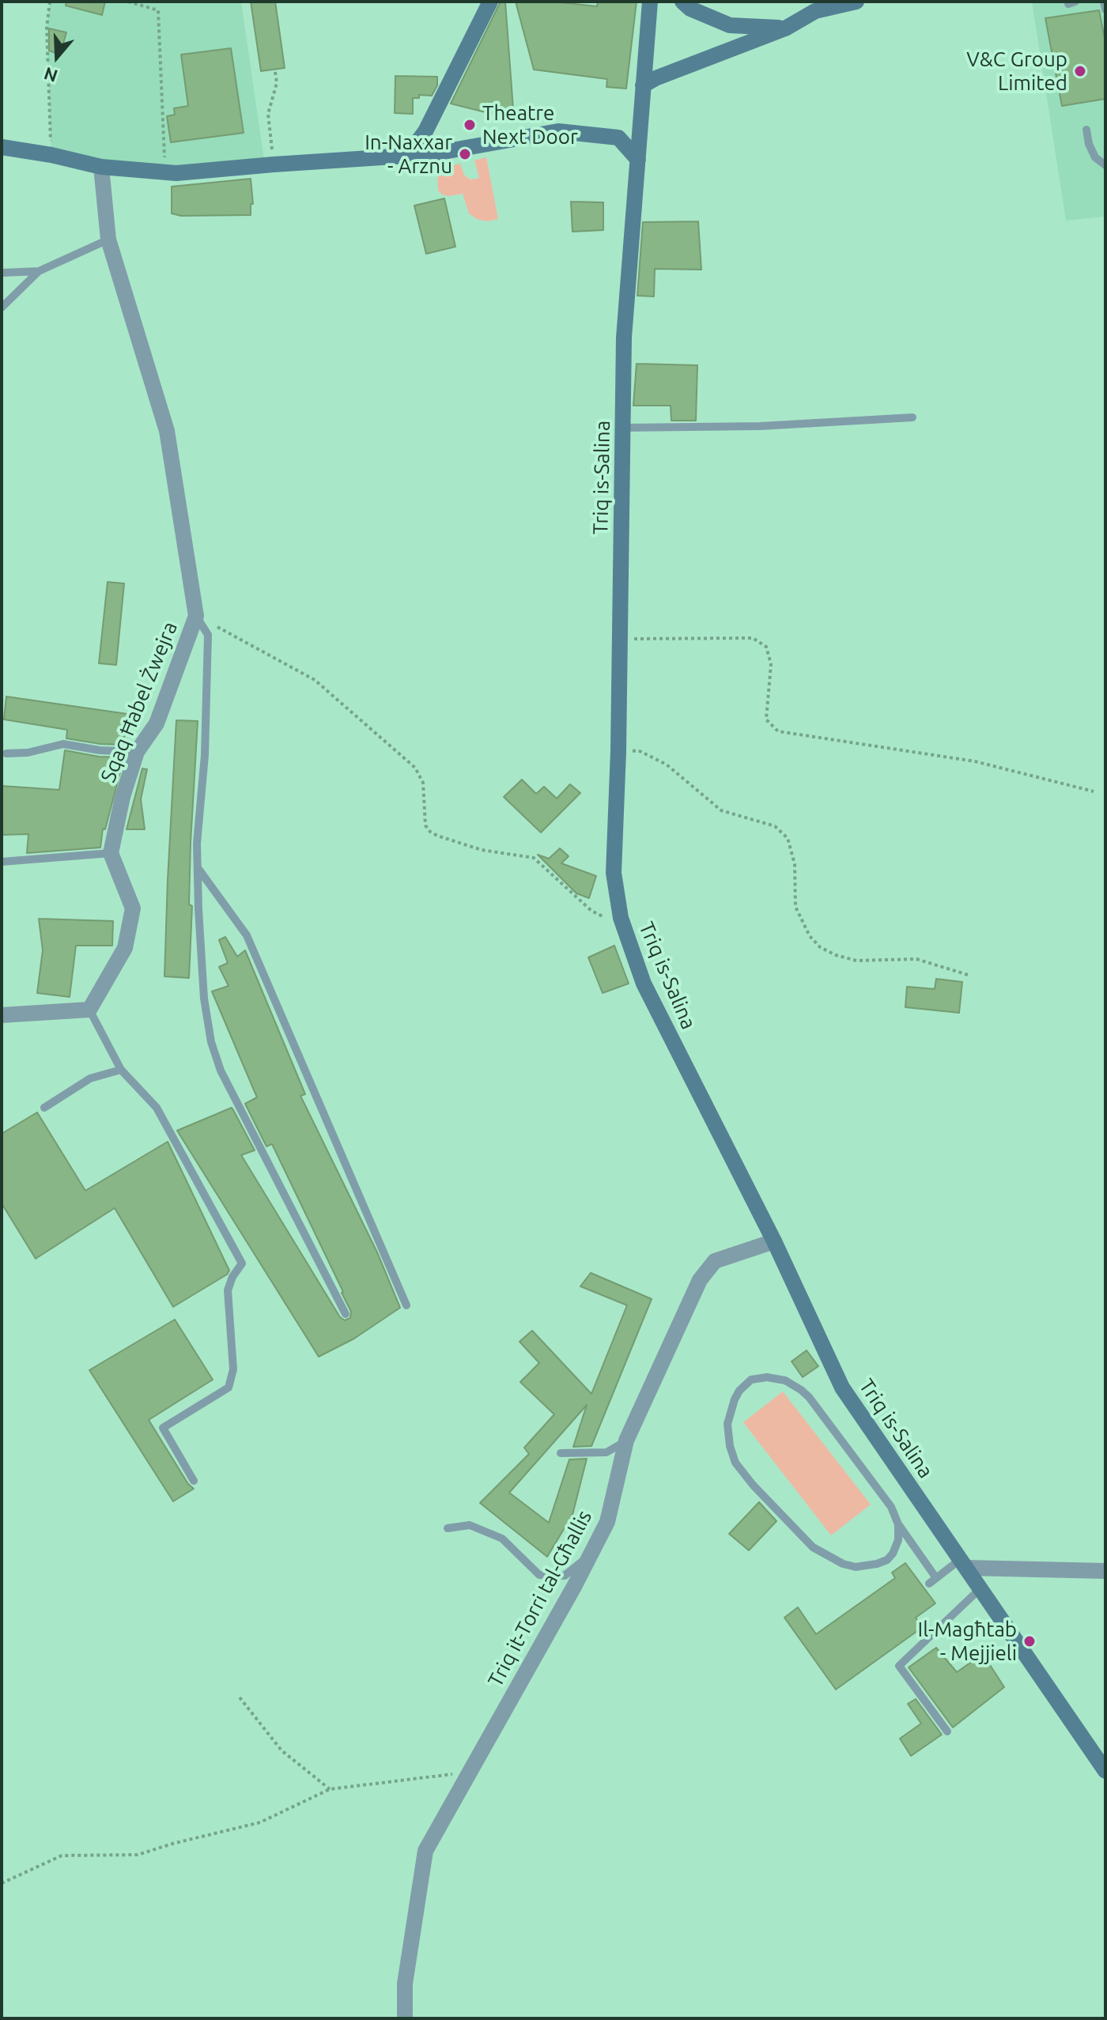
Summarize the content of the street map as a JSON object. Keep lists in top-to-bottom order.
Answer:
{
  "streets": {
    "main road": ["Triq is-Salina"],
    "street": ["Sqaq Ħabel Żwejra", "Triq it-Torri tal-Għallis"]
  },
  "crossings": [
    ["Triq is-Salina", "Triq it-Torri tal-Għallis"]
  ],
  "places": [
    "V&C Group Limited",
    "Theatre Next Door",
    "In-Naxxar - Arznu",
    "Il-Magħtab - Mejjieli"
  ],
  "north": "bottom"
}
